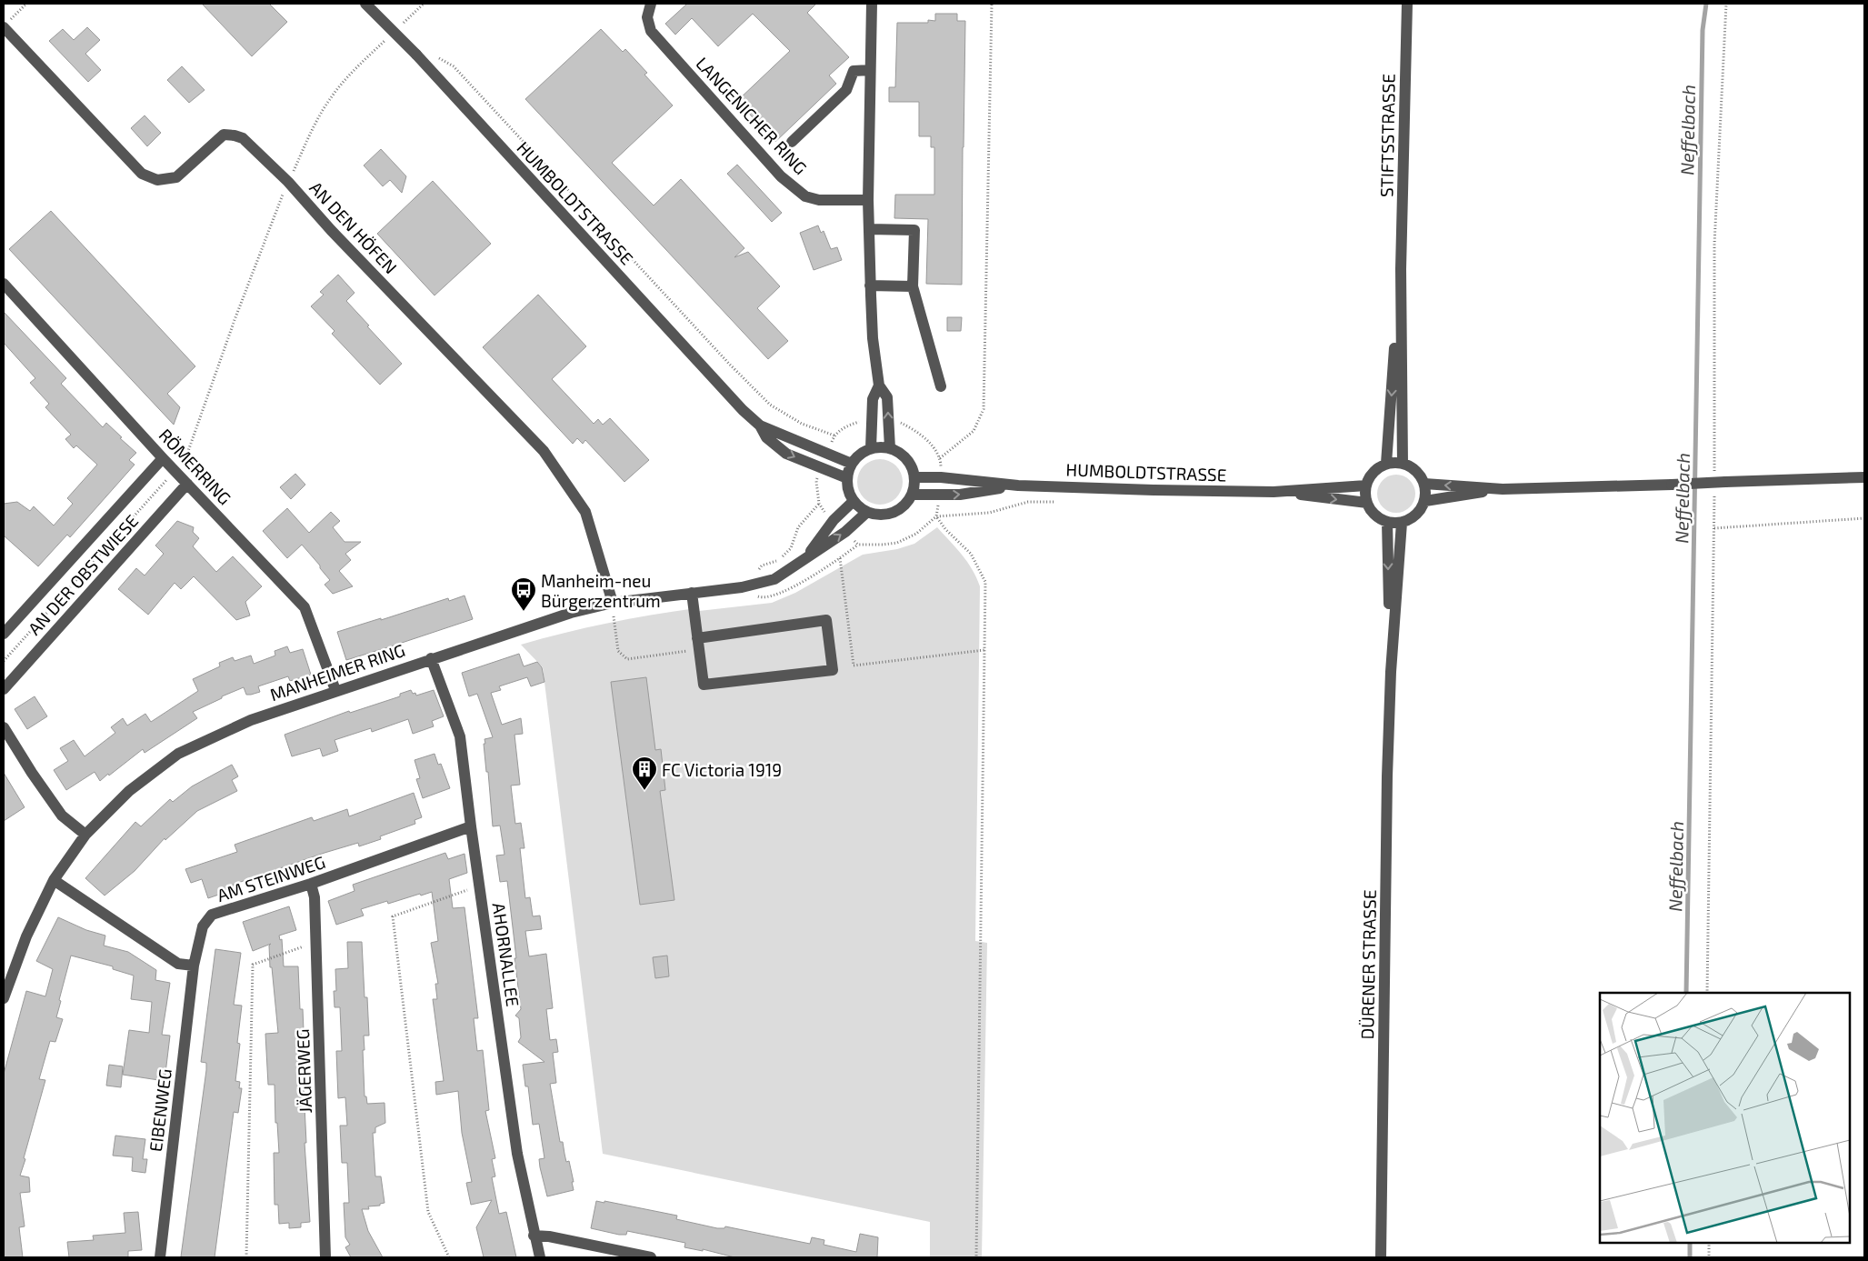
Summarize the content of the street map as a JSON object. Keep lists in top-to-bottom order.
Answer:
{
  "streets": {
    "street": [
      "LANGENICHER RING",
      "STIFTSSTRASSE",
      "HUMBOLDTSTRASSE",
      "AN DEN HÖFEN",
      "RÖMERRING",
      "AN DER OBSTWIESE",
      "MANHEIMER RING",
      "AM STEINWEG",
      "AHORNALLEE",
      "DÜRENER STRASSE",
      "JÄGERWEG",
      "EIBENWEG"
    ]
  },
  "crossings": [
    ["STIFTSSTRASSE", "HUMBOLDTSTRASSE"],
    ["STIFTSSTRASSE", "DÜRENER STRASSE"],
    ["HUMBOLDTSTRASSE", "MANHEIMER RING"],
    ["HUMBOLDTSTRASSE", "DÜRENER STRASSE"],
    ["AN DEN HÖFEN", "MANHEIMER RING"],
    ["RÖMERRING", "AN DER OBSTWIESE"],
    ["RÖMERRING", "MANHEIMER RING"],
    ["MANHEIMER RING", "AHORNALLEE"],
    ["AM STEINWEG", "AHORNALLEE"],
    ["AM STEINWEG", "JÄGERWEG"],
    ["AM STEINWEG", "EIBENWEG"]
  ],
  "water": ["Neffelbach"],
  "places": {
    "bus stop": ["Manheim-neu Bürgerzentrum"],
    "building": ["FC Victoria 1919"]
  }
}
